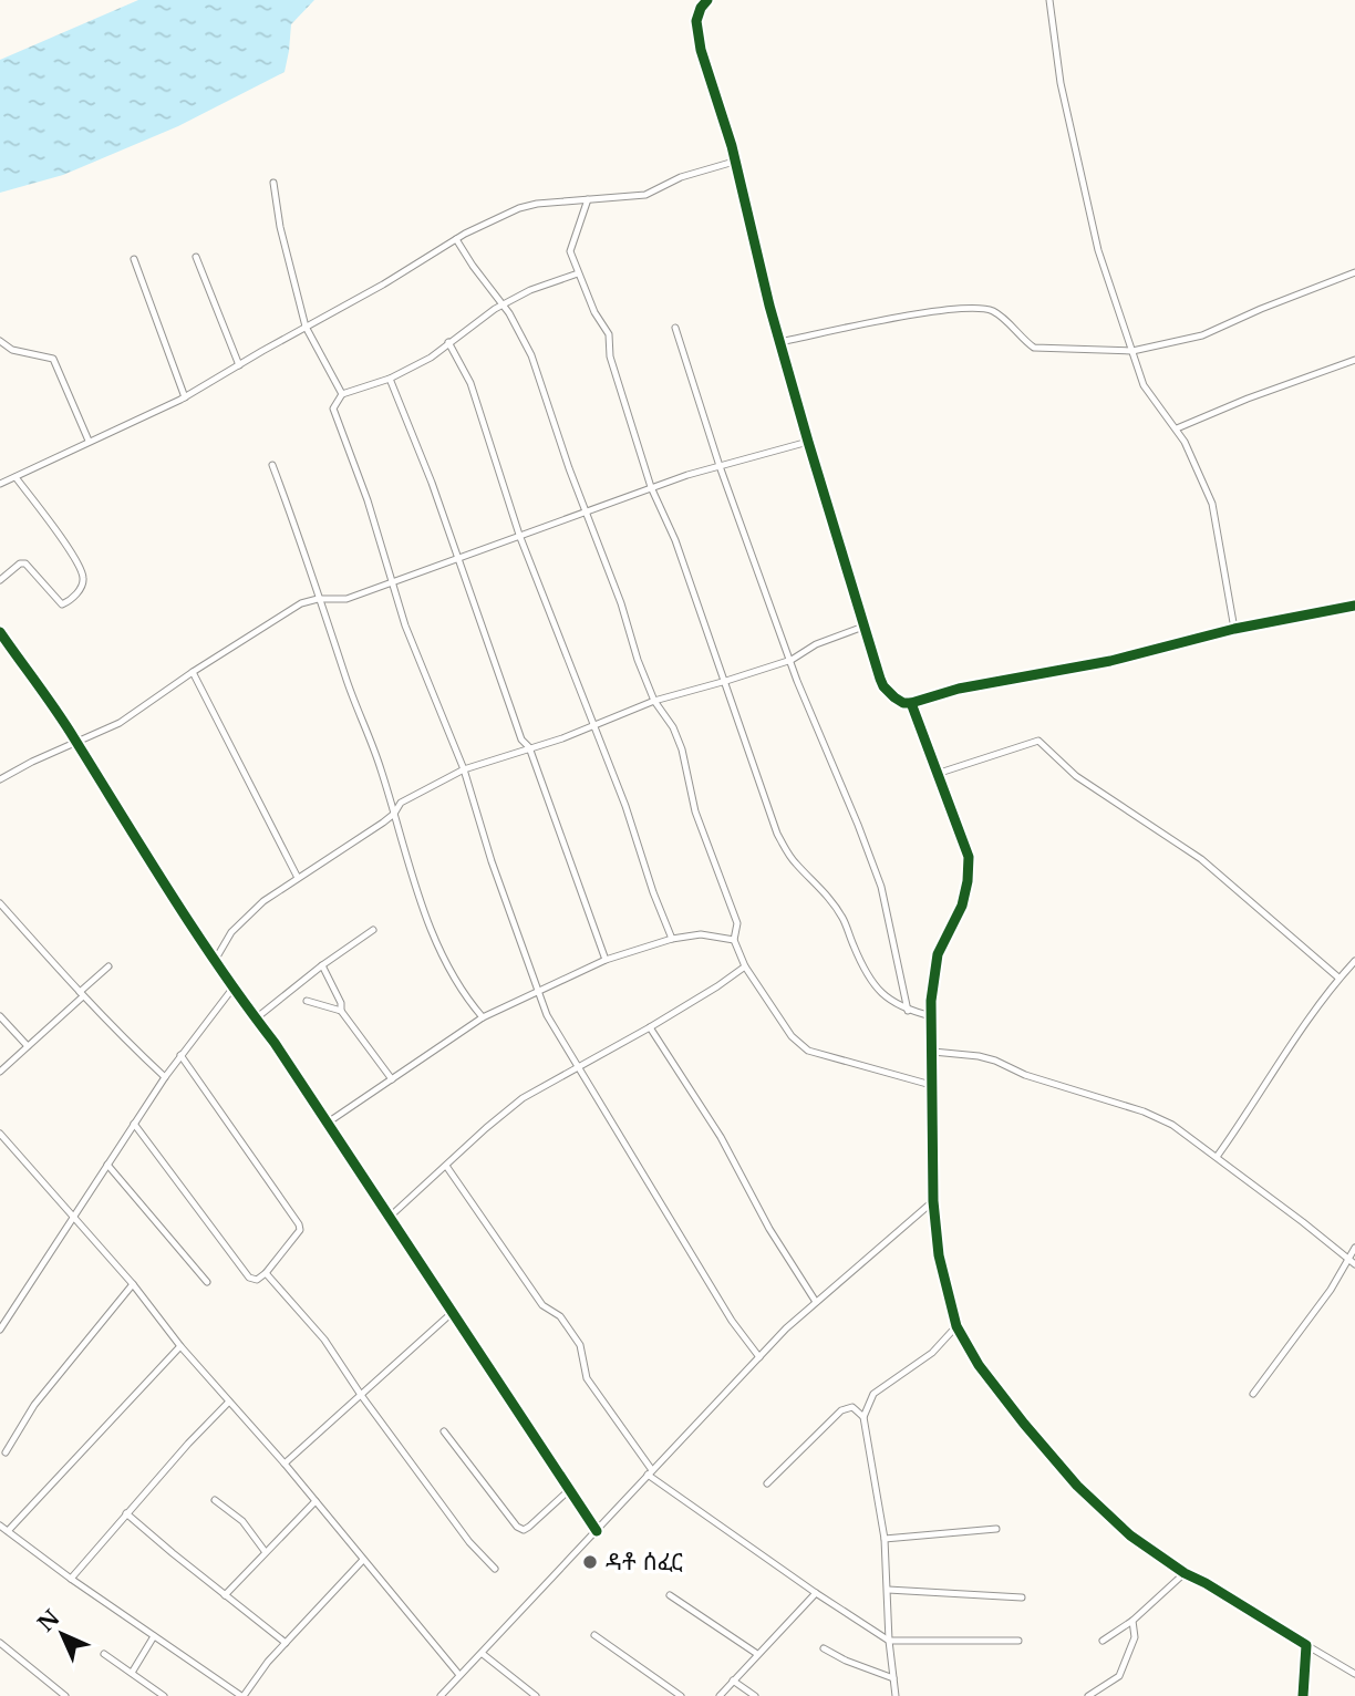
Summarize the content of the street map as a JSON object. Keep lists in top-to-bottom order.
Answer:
{
  "places": ["ዳቶ ሰፈር"],
  "north": "top left"
}
